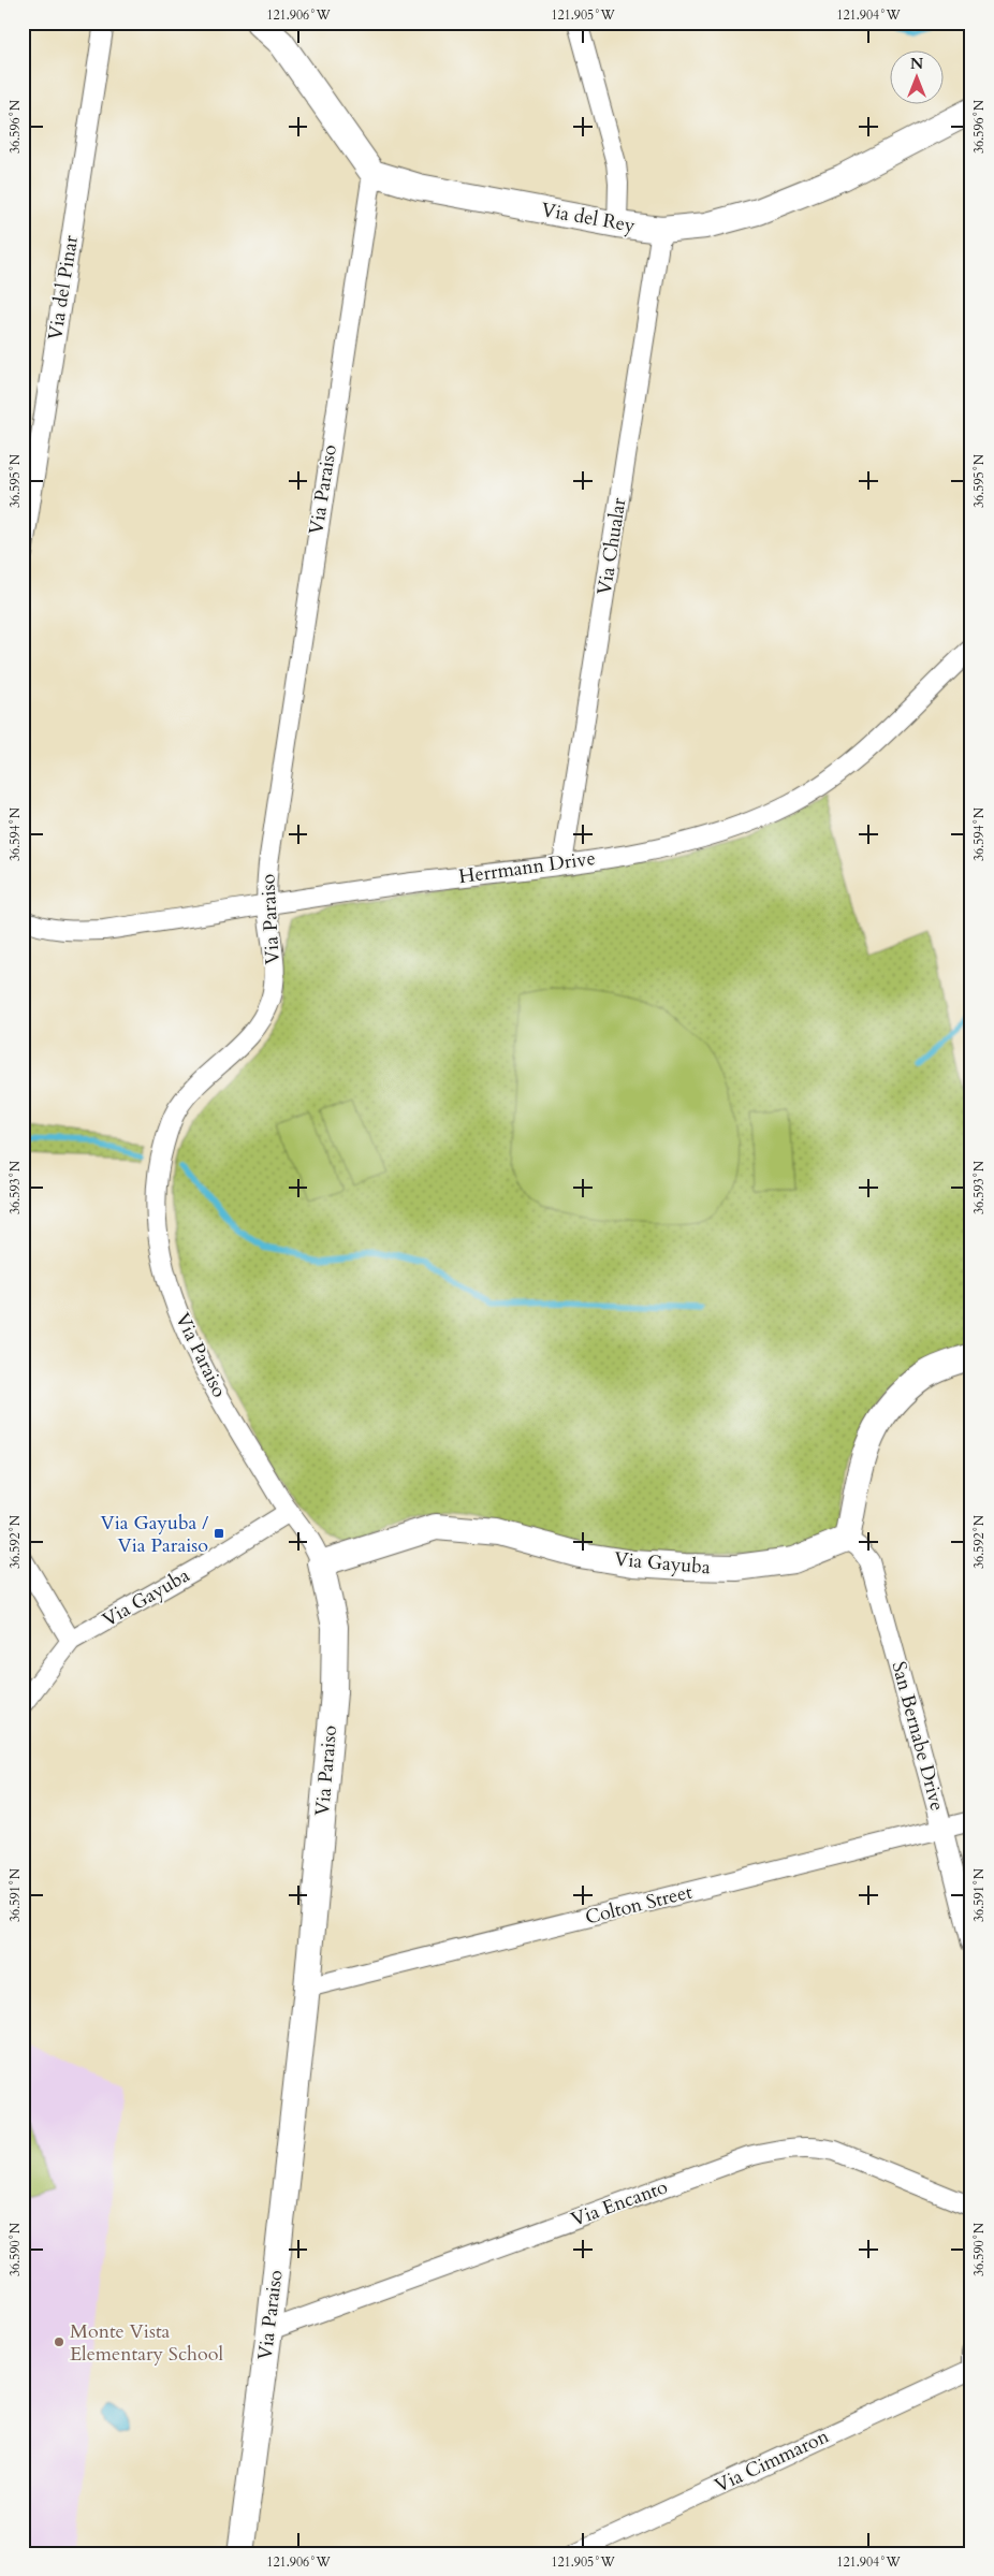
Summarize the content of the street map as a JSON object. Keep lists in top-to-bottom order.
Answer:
{
  "streets": {
    "street": [
      "Via del Rey",
      "Via del Pinar",
      "Via Paraiso",
      "Via Chualar",
      "Herrmann Drive",
      "Via Gayuba",
      "San Bernabe Drive",
      "Colton Street",
      "Via Encanto",
      "Via Cimmaron"
    ]
  },
  "crossings": [
    ["Via del Rey", "Via Paraiso"],
    ["Via del Rey", "Via Chualar"],
    ["Via Paraiso", "Herrmann Drive"],
    ["Via Paraiso", "Via Gayuba"],
    ["Via Paraiso", "Colton Street"],
    ["Via Paraiso", "Via Encanto"],
    ["Via Chualar", "Herrmann Drive"],
    ["Via Gayuba", "San Bernabe Drive"],
    ["San Bernabe Drive", "Colton Street"]
  ],
  "places": {
    "transit": ["Via Gayuba / Via Paraiso"],
    "other": ["Monte Vista Elementary School"]
  },
  "north": "top",
  "coordinates": [
    "121.906°W",
    "121.905°W",
    "121.904°W",
    "36.596°N",
    "36.595°N",
    "36.594°N",
    "36.593°N",
    "36.592°N",
    "36.591°N",
    "36.590°N"
  ]
}
